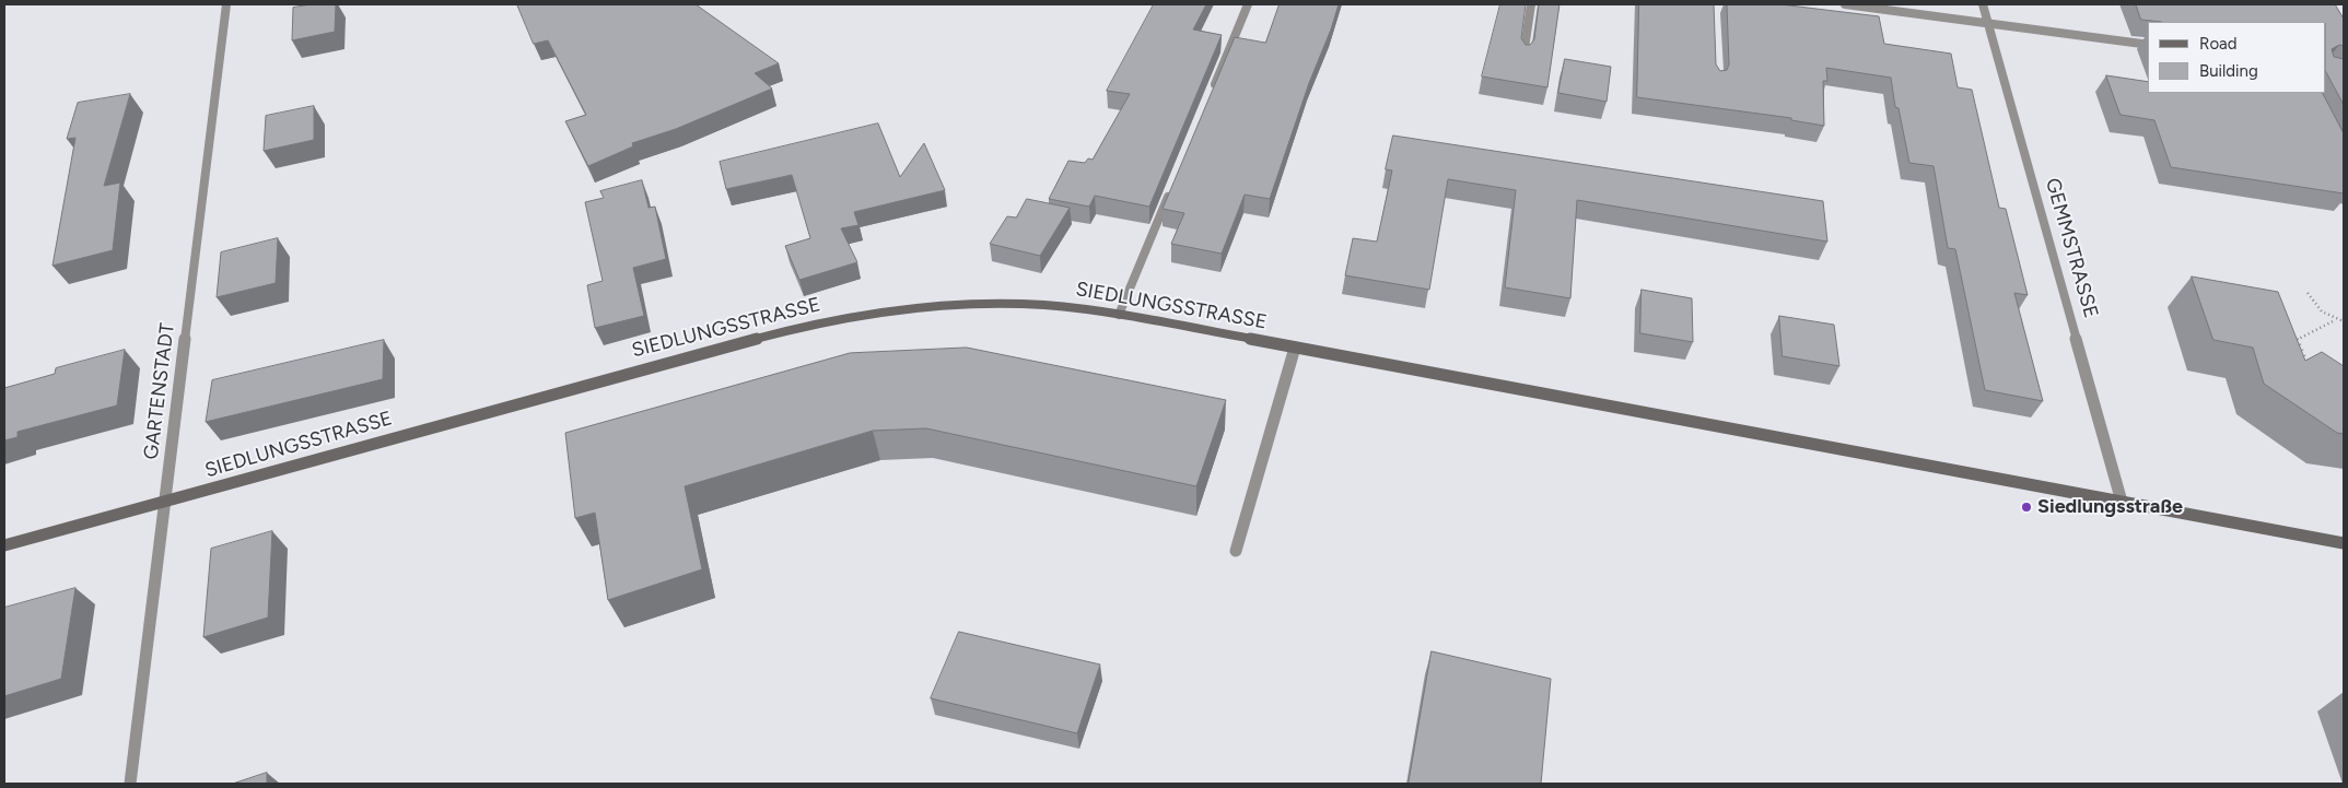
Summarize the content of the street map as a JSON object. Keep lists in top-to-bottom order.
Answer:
{
  "streets": {
    "street": ["GEMMSTRASSE", "SIEDLUNGSSTRASSE", "GARTENSTADT"]
  },
  "crossings": [
    ["GEMMSTRASSE", "SIEDLUNGSSTRASSE"],
    ["SIEDLUNGSSTRASSE", "GARTENSTADT"]
  ],
  "places": ["Siedlungsstraße"],
  "legend": ["Road", "Building"]
}
